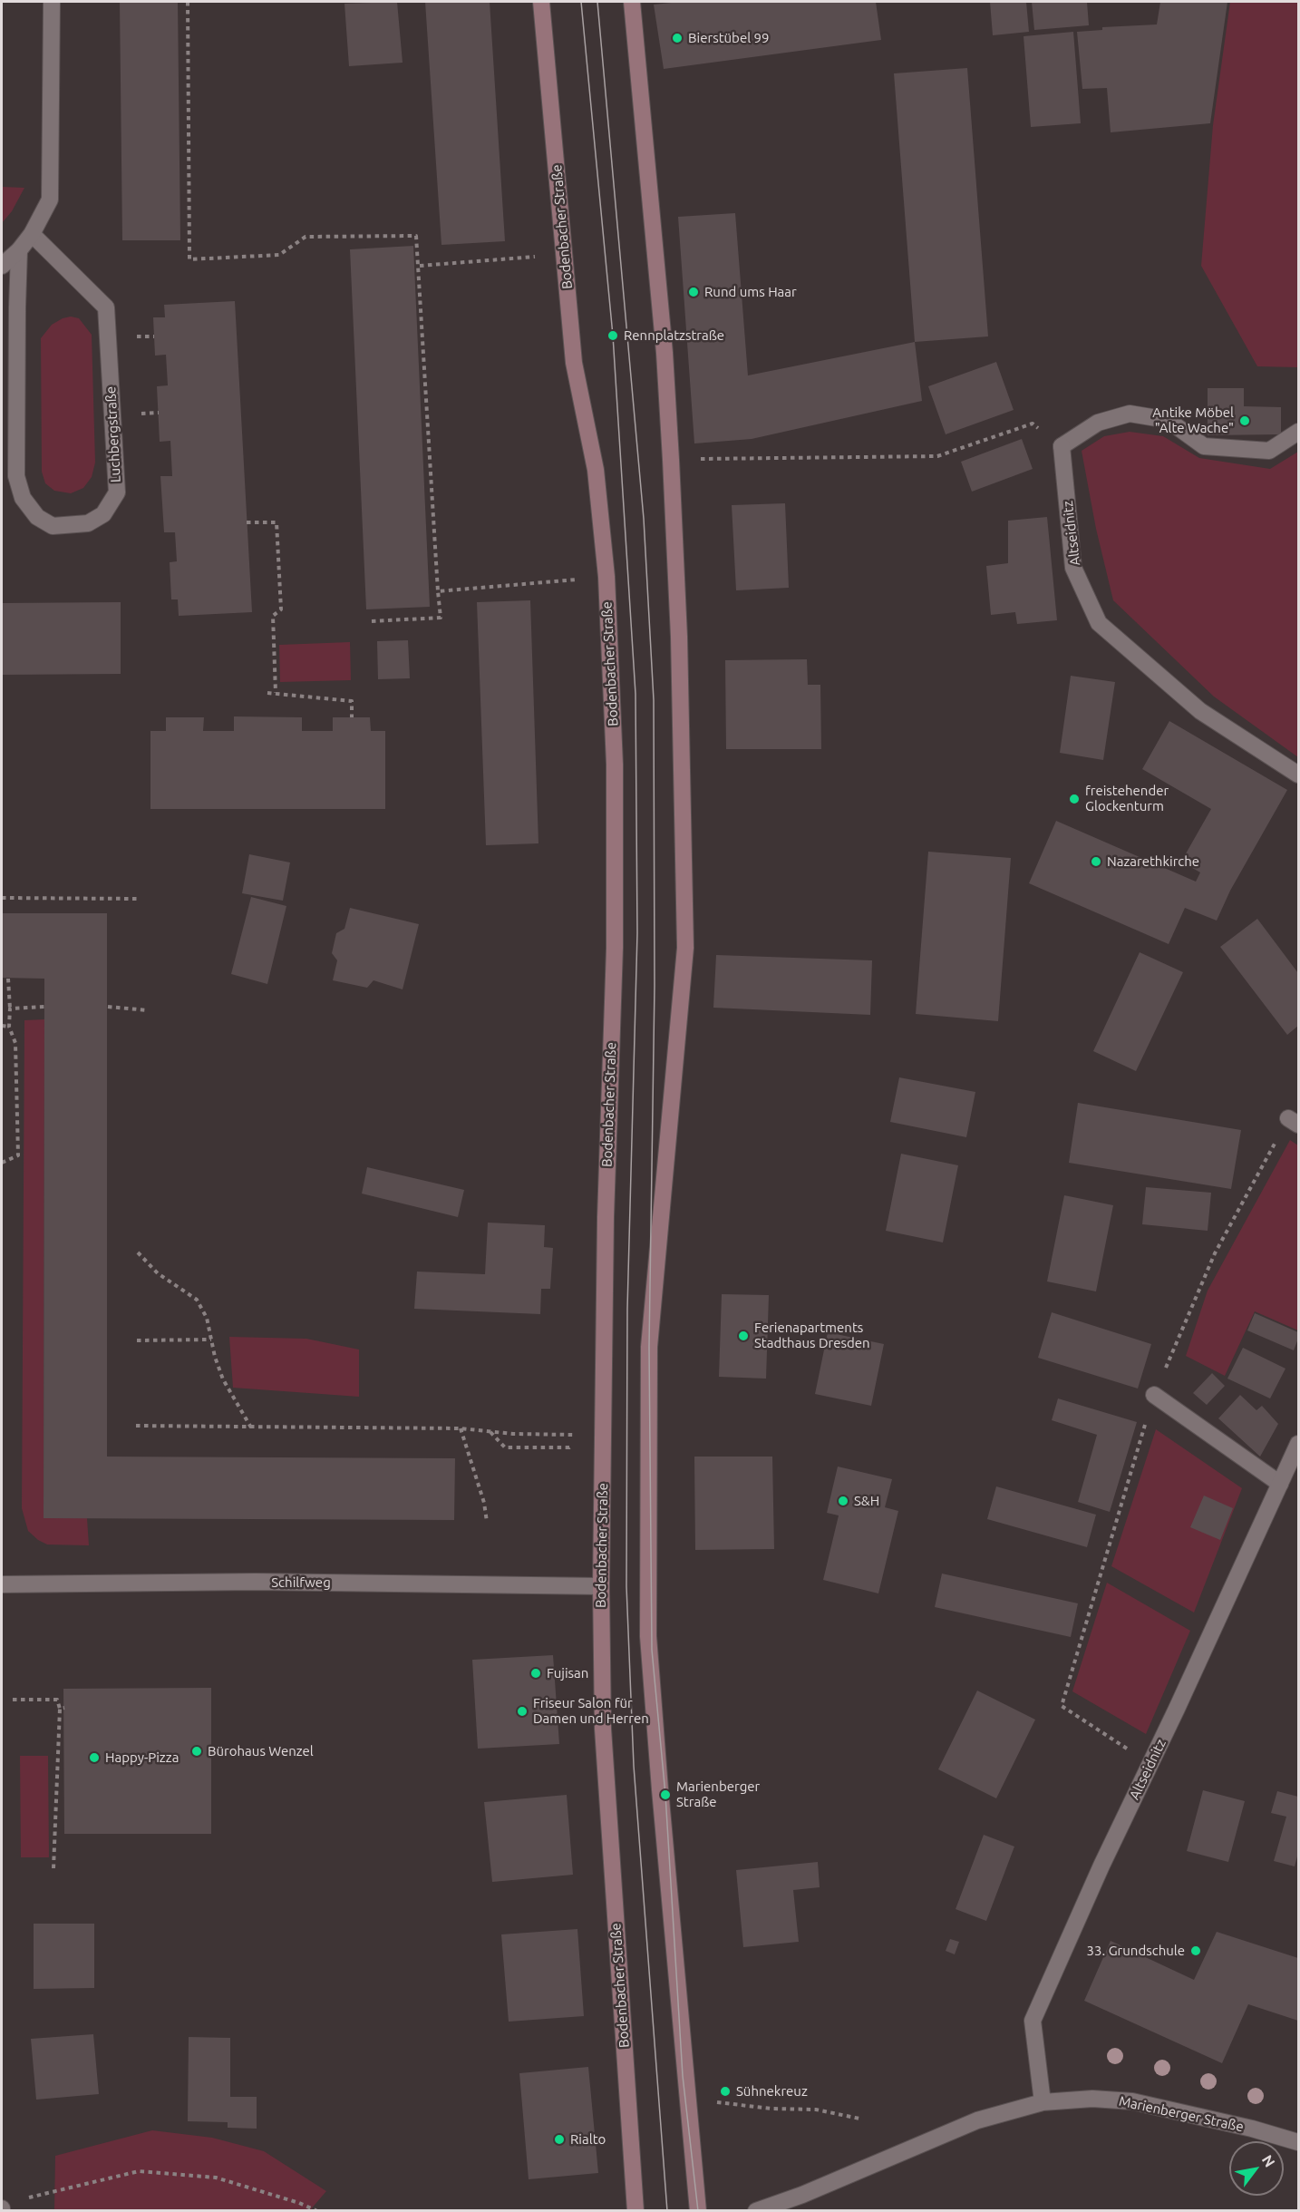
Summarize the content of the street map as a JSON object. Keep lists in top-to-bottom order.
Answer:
{
  "streets": {
    "street": [
      "Bodenbacher Straße",
      "Luchbergstraße",
      "Altseidnitz",
      "Schilfweg",
      "Marienberger Straße"
    ]
  },
  "crossings": [
    ["Bodenbacher Straße", "Schilfweg"],
    ["Altseidnitz", "Marienberger Straße"]
  ],
  "places": [
    "Bierstübel 99",
    "Rund ums Haar",
    "Rennplatzstraße",
    "Antike Möbel \"Alte Wache\"",
    "freistehender Glockenturm",
    "Nazarethkirche",
    "Ferienapartments Stadthaus Dresden",
    "S&H",
    "Fujisan",
    "Friseur Salon für Damen und Herren",
    "Bürohaus Wenzel",
    "Happy-Pizza",
    "Marienberger Straße",
    "33. Grundschule",
    "Sühnekreuz",
    "Rialto"
  ],
  "north": "top right"
}
